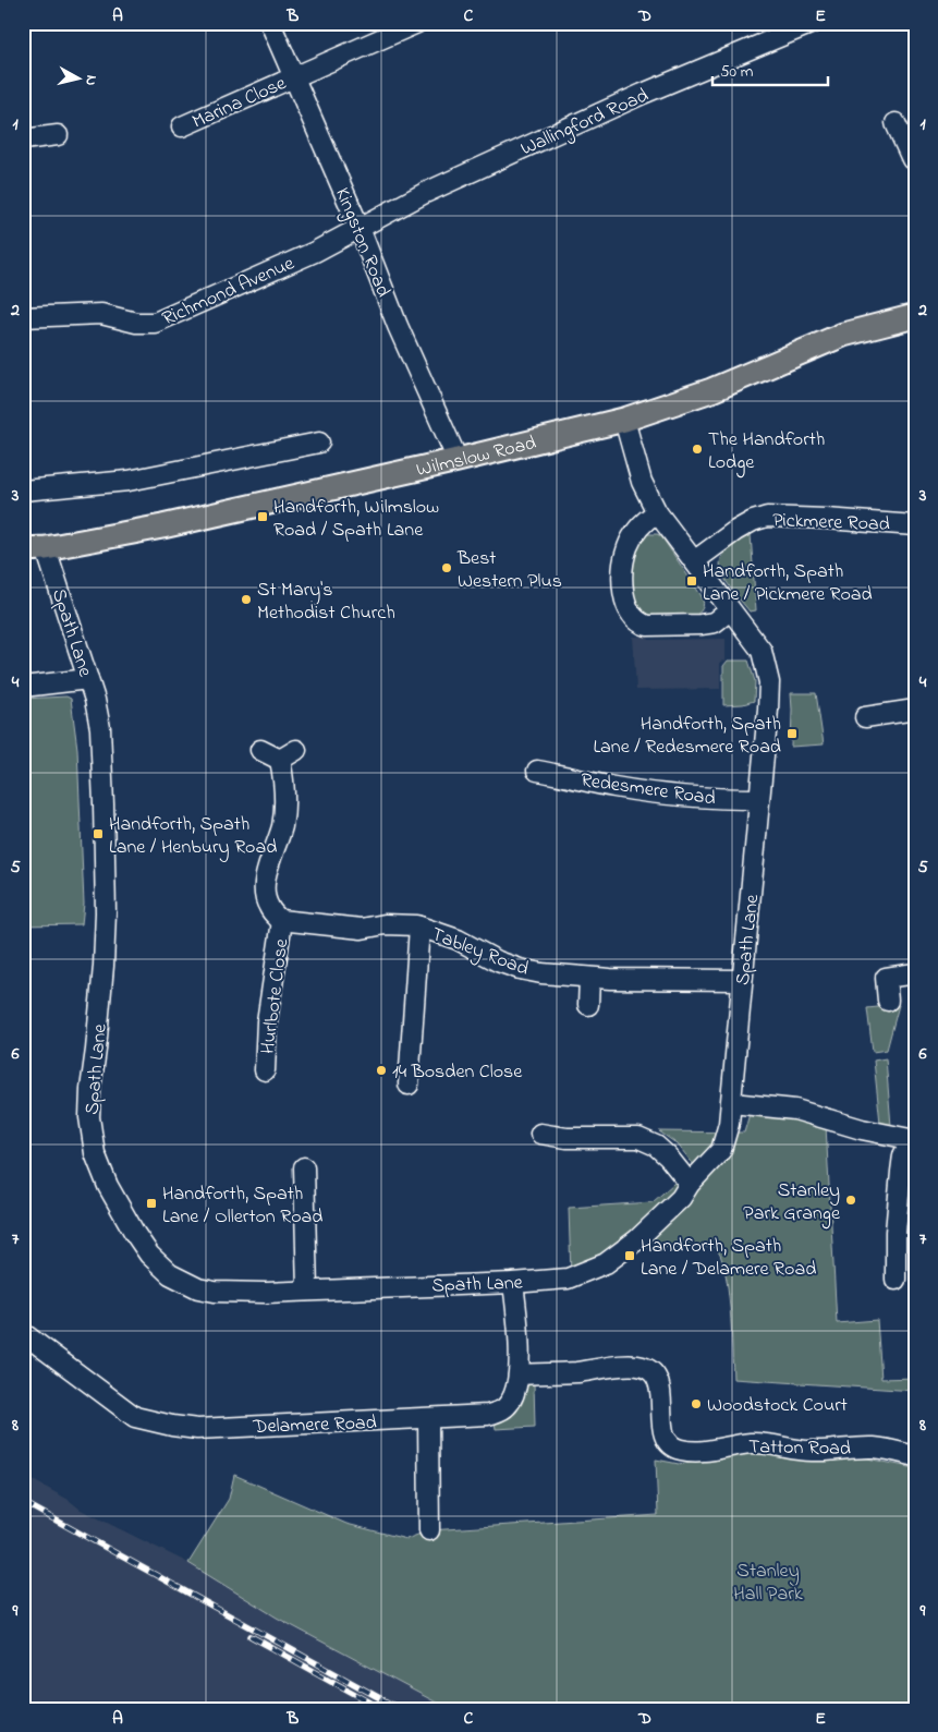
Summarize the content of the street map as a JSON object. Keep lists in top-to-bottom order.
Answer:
{
  "streets": {
    "main road": ["Wilmslow Road"],
    "street": [
      "Marina Close",
      "Wallingford Road",
      "Kingston Road",
      "Richmond Avenue",
      "Pickmere Road",
      "Spath Lane",
      "Redesmere Road",
      "Tabley Road",
      "Hurlbote Close",
      "Delamere Road",
      "Tatton Road"
    ]
  },
  "crossings": [
    ["Marina Close", "Kingston Road"],
    ["Wallingford Road", "Kingston Road"],
    ["Wallingford Road", "Richmond Avenue"],
    ["Kingston Road", "Richmond Avenue"],
    ["Kingston Road", "Wilmslow Road"],
    ["Wilmslow Road", "Spath Lane"],
    ["Pickmere Road", "Spath Lane"],
    ["Spath Lane", "Redesmere Road"],
    ["Spath Lane", "Tabley Road"],
    ["Spath Lane", "Delamere Road"],
    ["Tabley Road", "Hurlbote Close"],
    ["Delamere Road", "Tatton Road"]
  ],
  "parks": ["Stanley Hall Park"],
  "places": {
    "other": [
      "The Handforth Lodge",
      "Best Western Plus",
      "St Mary's Methodist Church",
      "14 Bosden Close",
      "Stanley Park Grange",
      "Woodstock Court"
    ],
    "transit": [
      "Handforth, Wilmslow Road / Spath Lane",
      "Handforth, Spath Lane / Pickmere Road",
      "Handforth, Spath Lane / Redesmere Road",
      "Handforth, Spath Lane / Henbury Road",
      "Handforth, Spath Lane / Ollerton Road",
      "Handforth, Spath Lane / Delamere Road"
    ]
  },
  "scale_bar": "50 m",
  "north": "right",
  "grid": {
    "columns": [
      "A",
      "B",
      "C",
      "D",
      "E"
    ],
    "rows": [
      "1",
      "2",
      "3",
      "4",
      "5",
      "6",
      "7",
      "8",
      "9"
    ]
  }
}
